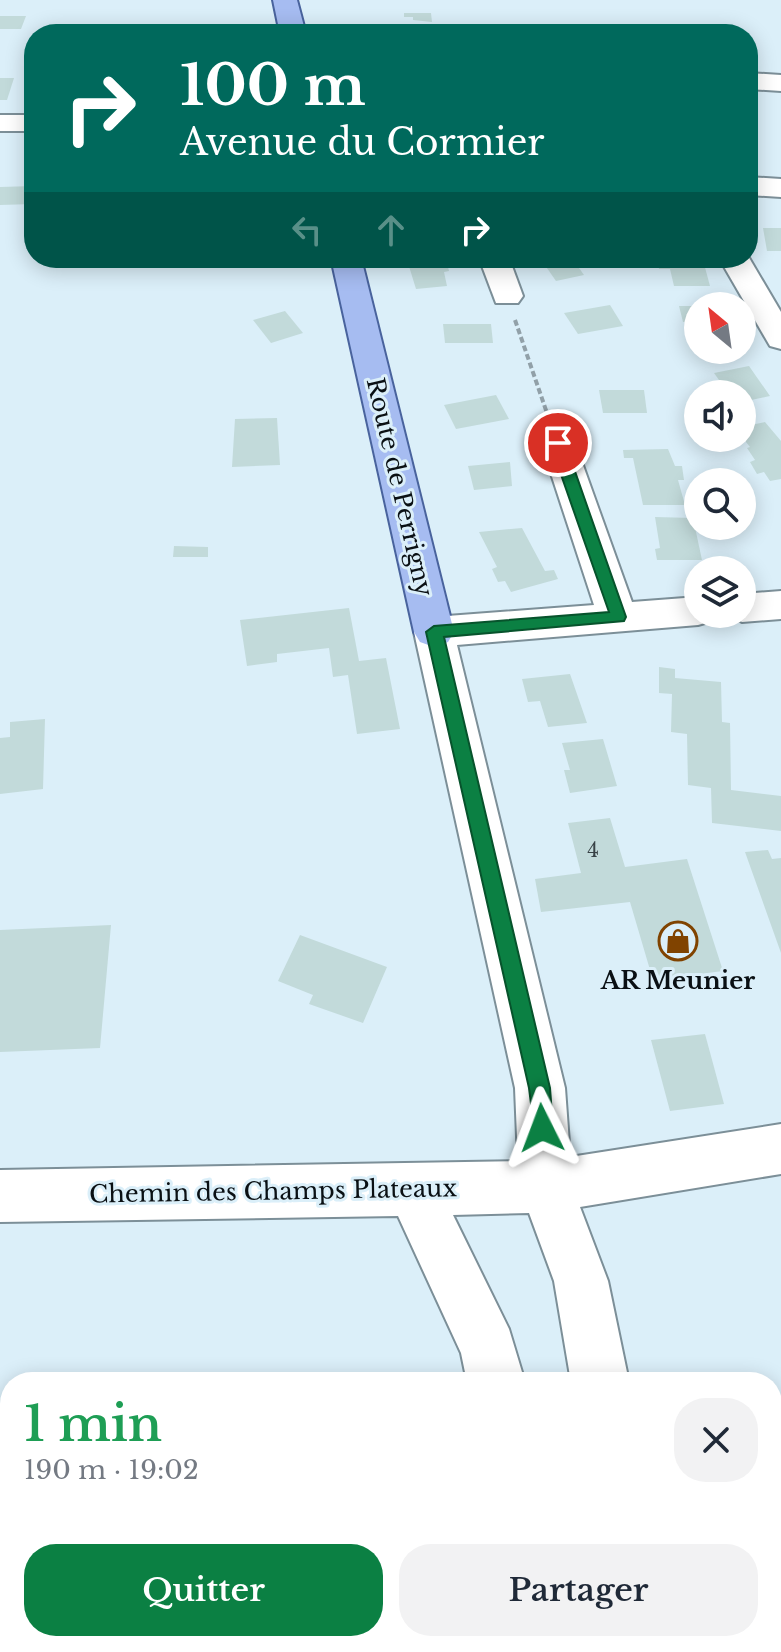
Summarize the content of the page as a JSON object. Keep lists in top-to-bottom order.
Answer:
{
  "streets": {
    "main road": ["Route de Perrigny"],
    "street": ["Chemin des Champs Plateaux"]
  },
  "crossings": [
    ["Route de Perrigny", "Chemin des Champs Plateaux"]
  ],
  "places": {
    "shop": ["AR Meunier"]
  },
  "house_numbers": ["4"],
  "north": "top left",
  "page": {
    "turn": ["100 m", "Avenue du Cormier"],
    "heading": ["1 min", "190 m · 19:02"],
    "buttons": ["Quitter", "Partager"]
  }
}
